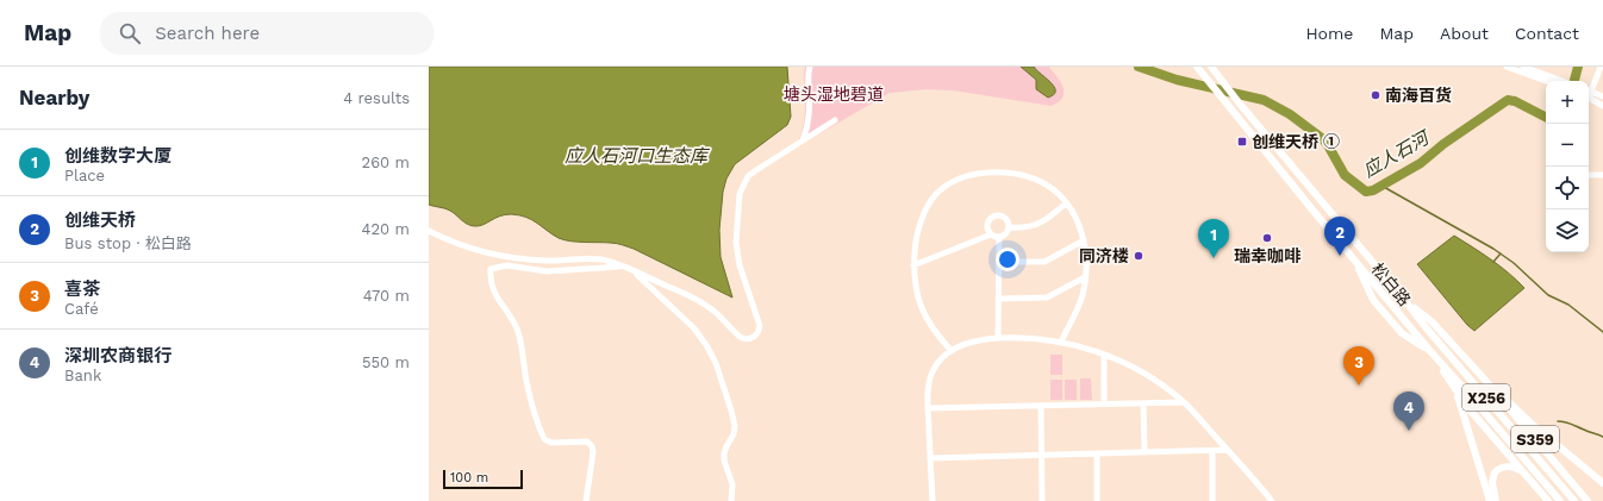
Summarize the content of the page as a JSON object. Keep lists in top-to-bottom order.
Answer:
{
  "streets": {
    "main road": ["松白路", "X256", "S359"]
  },
  "crossings": [
    ["松白路", "S359"]
  ],
  "water": ["应人石河", "应人石河口生态库"],
  "parks": ["塘头湿地碧道"],
  "places": {
    "other": ["南海百货", "瑞幸咖啡", "同济楼"],
    "transit": ["创维天桥 ①"]
  },
  "scale_bar": "100 m",
  "page": {
    "header": "Map",
    "search": "Search here",
    "nav": [
      "Home",
      "Map",
      "About",
      "Contact"
    ],
    "heading": ["Nearby", "4 results"],
    "map_buttons": ["+", "−"],
    "list": [
      {
        "mark": "1",
        "name": "创维数字大厦",
        "note": "Place",
        "value": "260 m"
      },
      {
        "mark": "2",
        "name": "创维天桥",
        "note": "Bus stop · 松白路",
        "value": "420 m"
      },
      {
        "mark": "3",
        "name": "喜茶",
        "note": "Café",
        "value": "470 m"
      },
      {
        "mark": "4",
        "name": "深圳农商银行",
        "note": "Bank",
        "value": "550 m"
      }
    ],
    "pins": [
      "2",
      "1",
      "3",
      "4"
    ],
    "scale": "100 m"
  }
}
